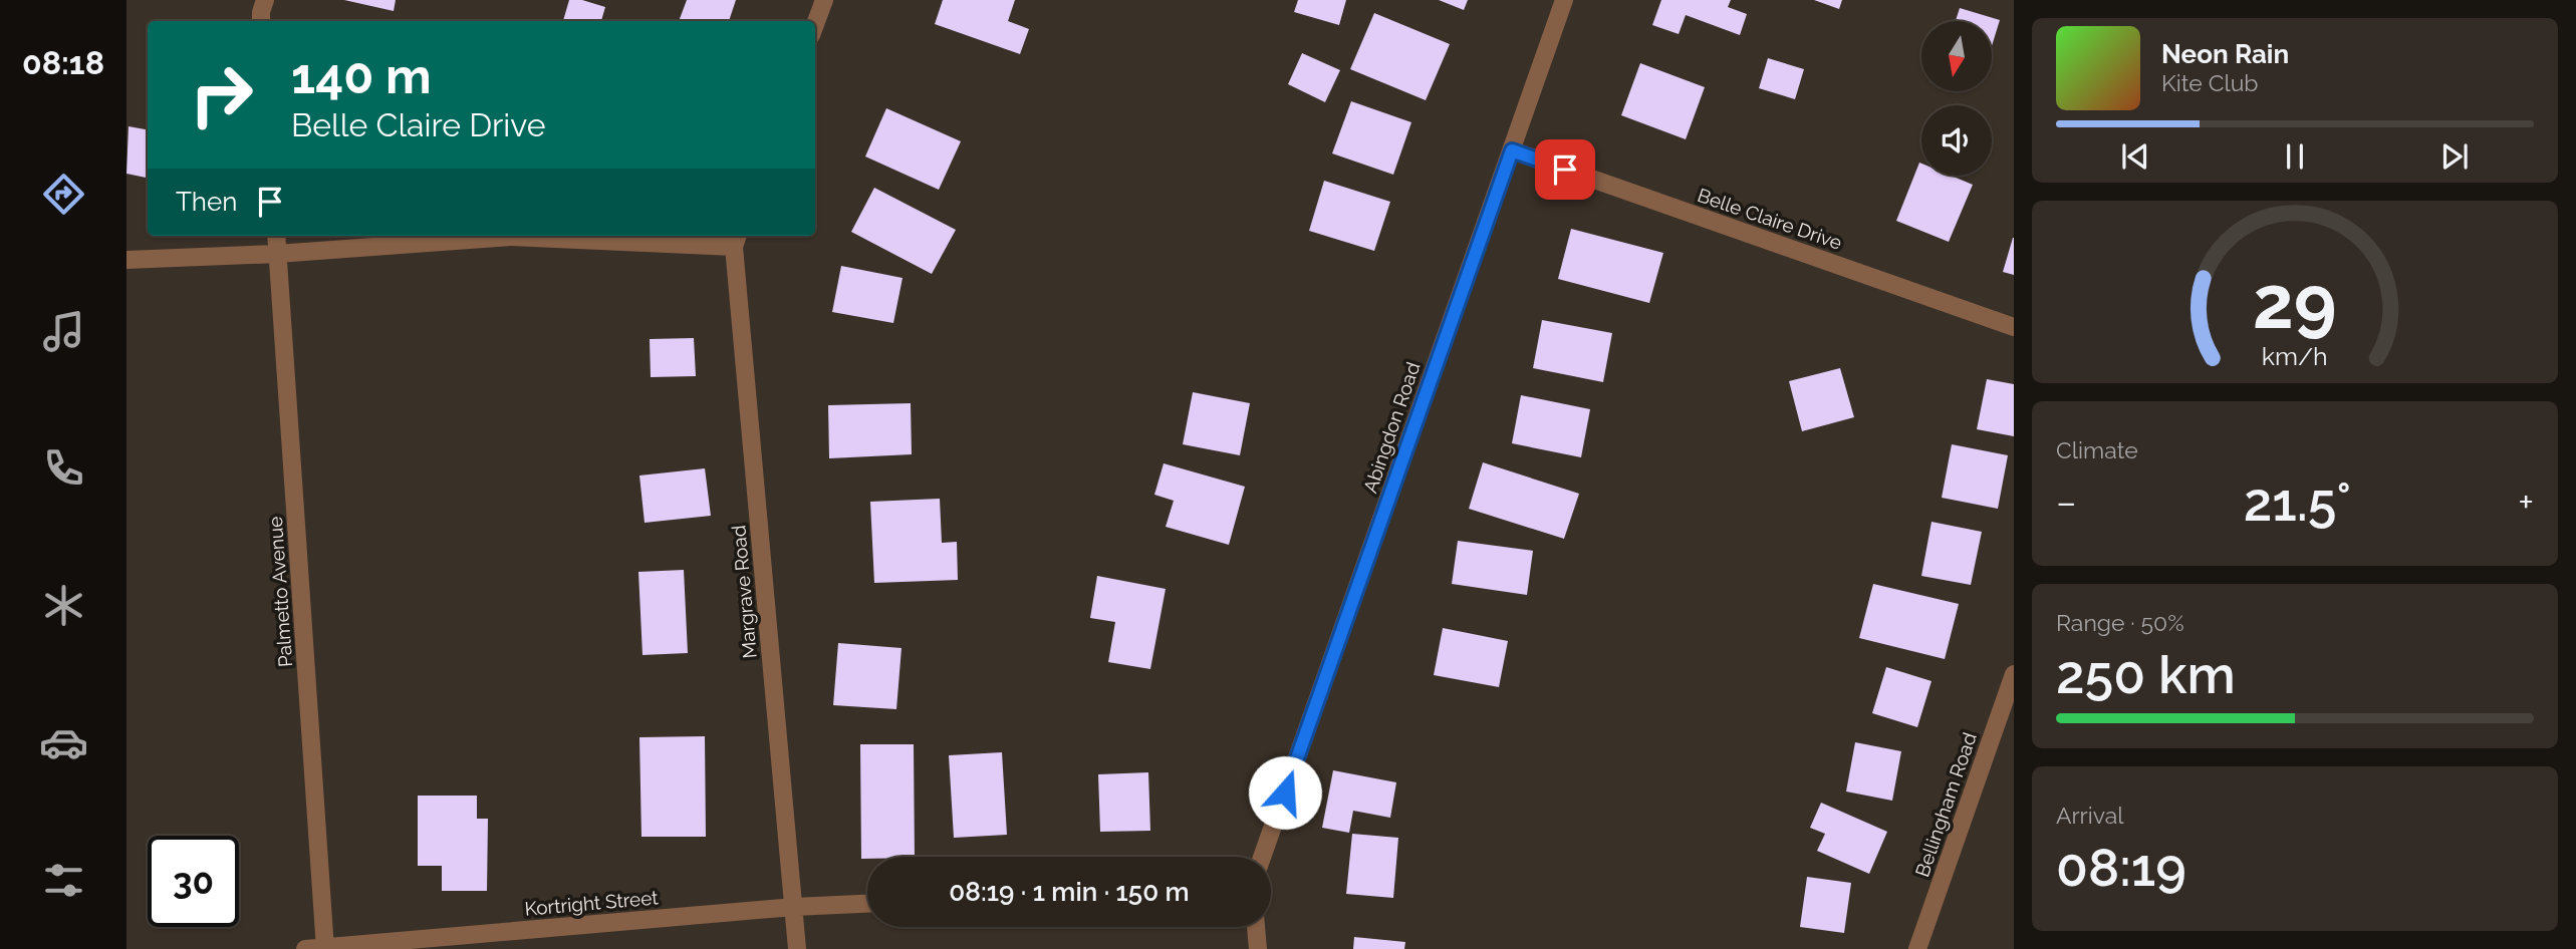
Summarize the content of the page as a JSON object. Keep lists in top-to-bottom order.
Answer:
{
  "streets": {
    "street": [
      "Belle Claire Drive",
      "Abingdon Road",
      "Palmetto Avenue",
      "Margrave Road",
      "Bellingham Road",
      "Kortright Street"
    ]
  },
  "crossings": [
    ["Belle Claire Drive", "Abingdon Road"],
    ["Palmetto Avenue", "Kortright Street"],
    ["Margrave Road", "Kortright Street"]
  ],
  "north": "bottom",
  "page": {
    "tabs": "08:18",
    "turn": ["140 m", "Belle Claire Drive"],
    "song": ["Neon Rain", "Kite Club"],
    "then": "Then",
    "tile": [
      "Climate",
      ["Range · 50%", "250 km"],
      ["Arrival", "08:19"]
    ],
    "heat": ["−", "21.5°", "+"],
    "limit": "30",
    "trip": "08:19 · 1 min · 150 m",
    "gauge": ["29", "km/h"]
  }
}
